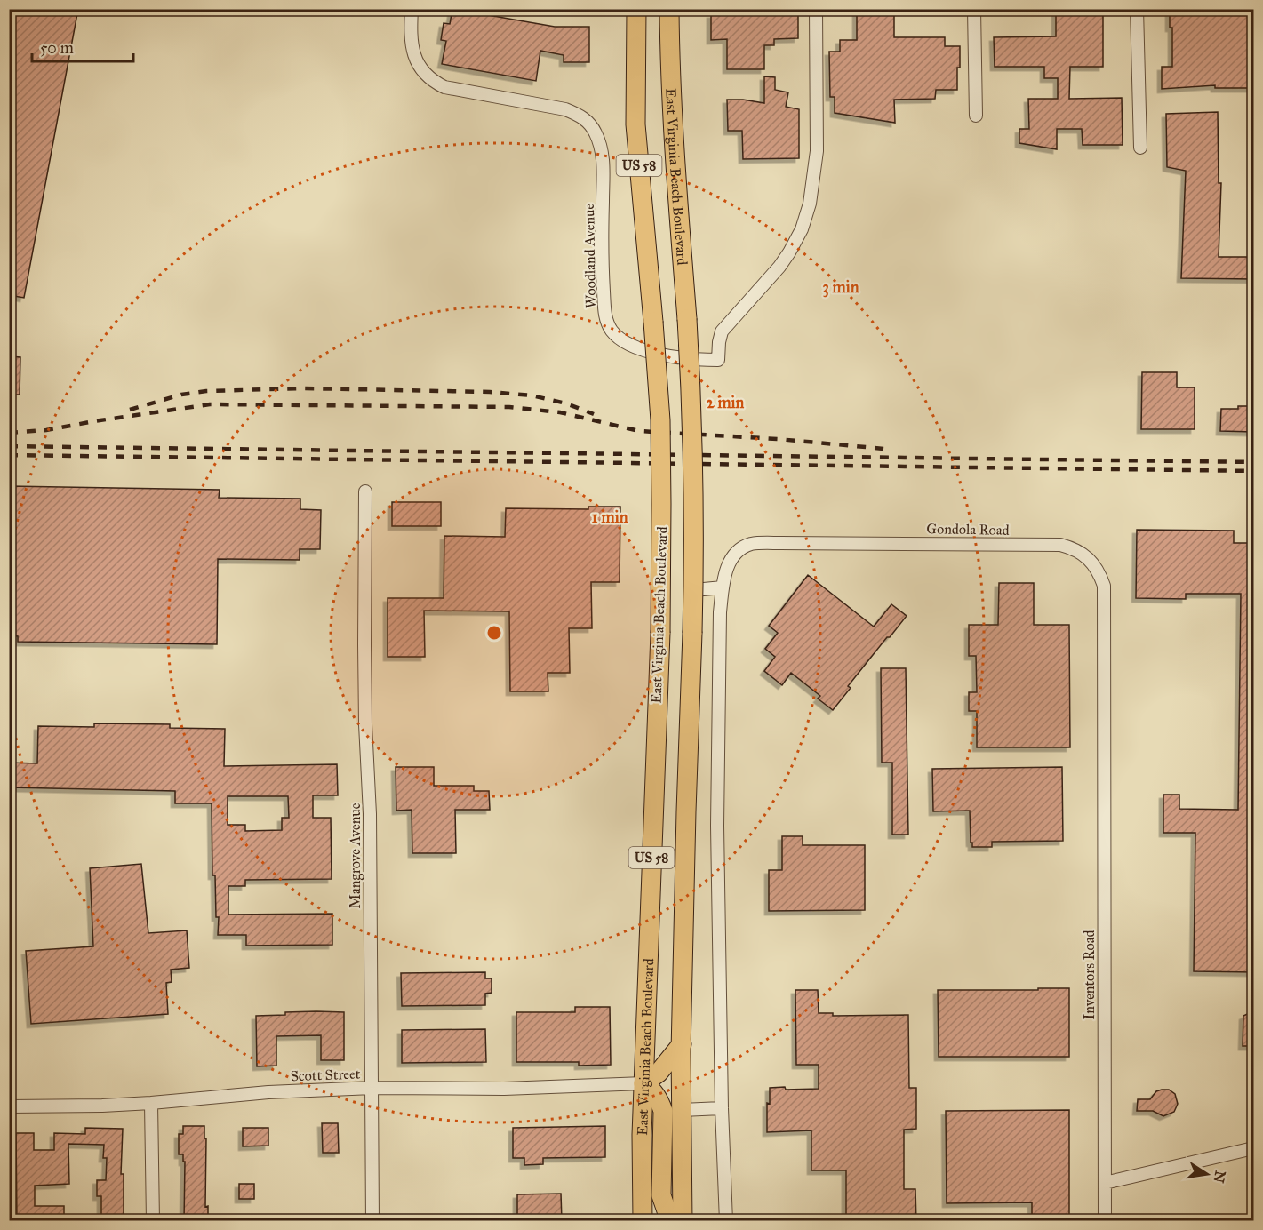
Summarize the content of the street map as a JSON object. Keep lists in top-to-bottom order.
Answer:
{
  "streets": {
    "main road": ["US 58", "East Virginia Beach Boulevard"],
    "street": [
      "Woodland Avenue",
      "Gondola Road",
      "Mangrove Avenue",
      "Inventors Road",
      "Scott Street"
    ]
  },
  "crossings": [
    ["East Virginia Beach Boulevard", "Scott Street"],
    ["Gondola Road", "Inventors Road"],
    ["Mangrove Avenue", "Scott Street"]
  ],
  "scale_bar": "50 m",
  "north": "right",
  "rings": ["3 min", "2 min", "1 min"]
}
